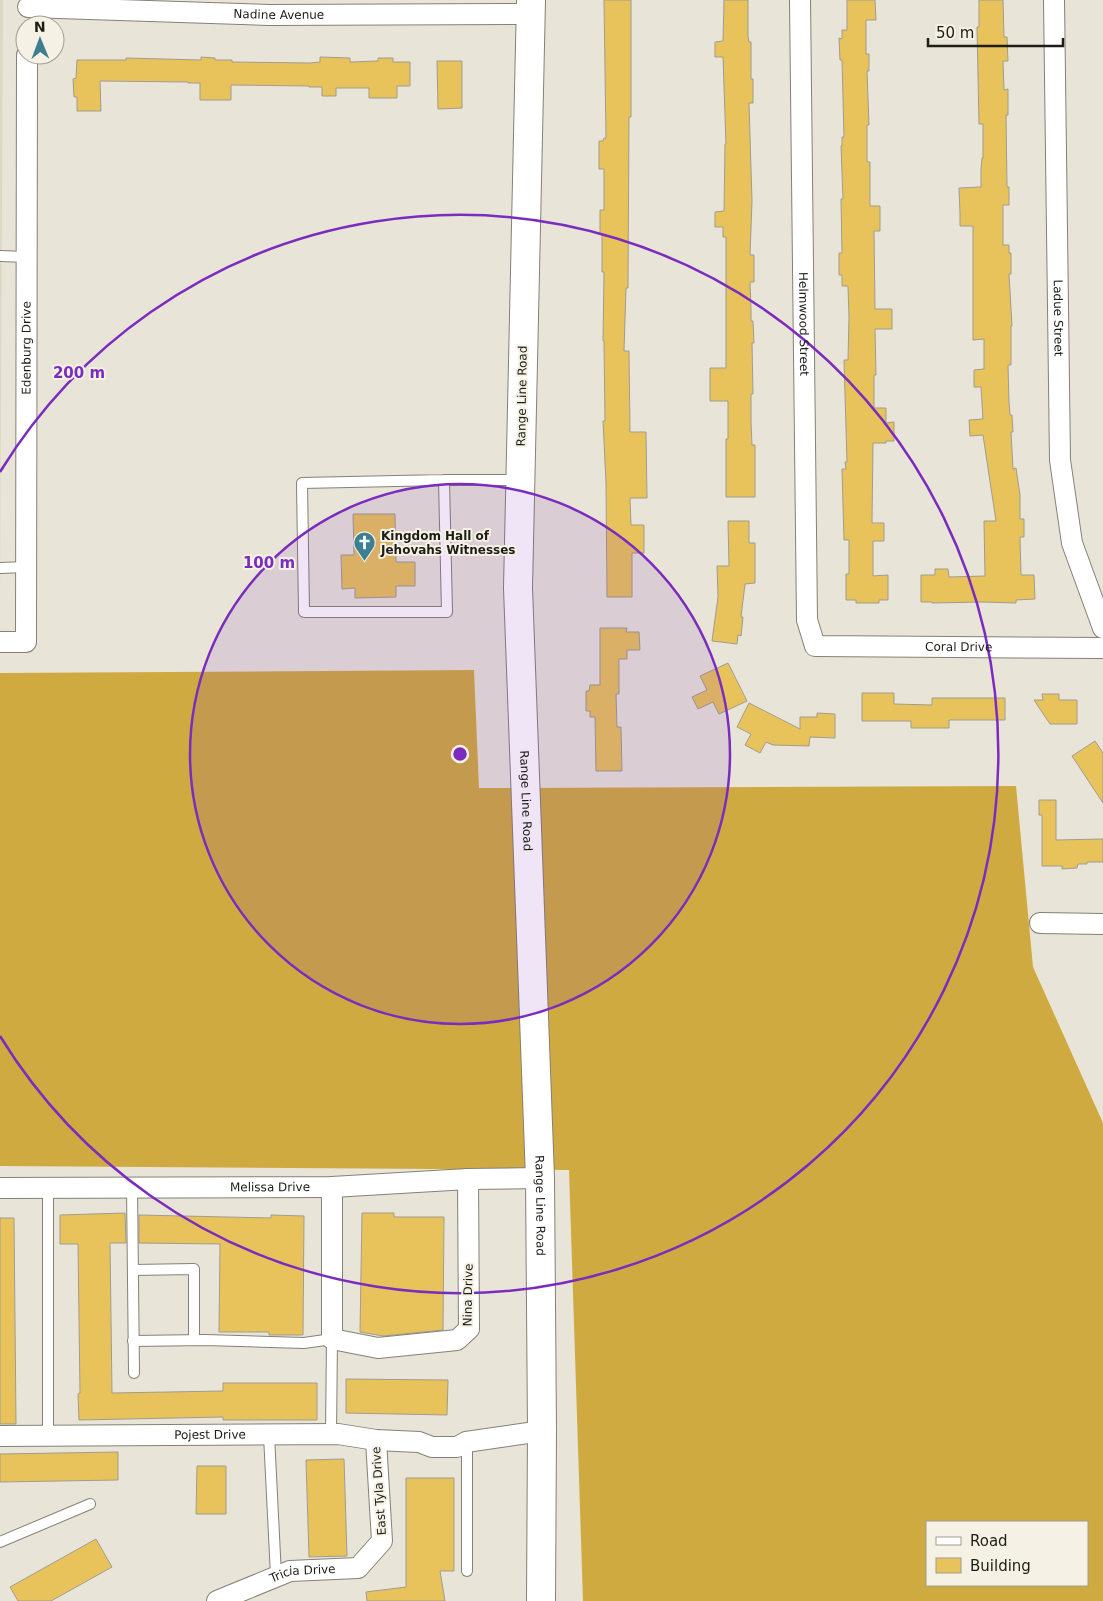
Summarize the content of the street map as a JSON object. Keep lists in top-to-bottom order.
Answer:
{
  "streets": {
    "main road": ["Range Line Road"],
    "street": [
      "Nadine Avenue",
      "Ladue Street",
      "Helmwood Street",
      "Edenburg Drive",
      "Coral Drive",
      "Melissa Drive",
      "Nina Drive",
      "Pojest Drive",
      "East Tyla Drive",
      "Tricia Drive"
    ]
  },
  "crossings": [
    ["Nadine Avenue", "Range Line Road"],
    ["Helmwood Street", "Coral Drive"],
    ["Range Line Road", "Melissa Drive"],
    ["Range Line Road", "Pojest Drive"],
    ["Melissa Drive", "Nina Drive"],
    ["Pojest Drive", "East Tyla Drive"],
    ["East Tyla Drive", "Tricia Drive"]
  ],
  "places": {
    "church": ["Kingdom Hall of Jehovahs Witnesses"]
  },
  "legend": ["Road", "Building"],
  "scale_bar": "50 m",
  "north": "top",
  "rings": ["200 m", "100 m"]
}
